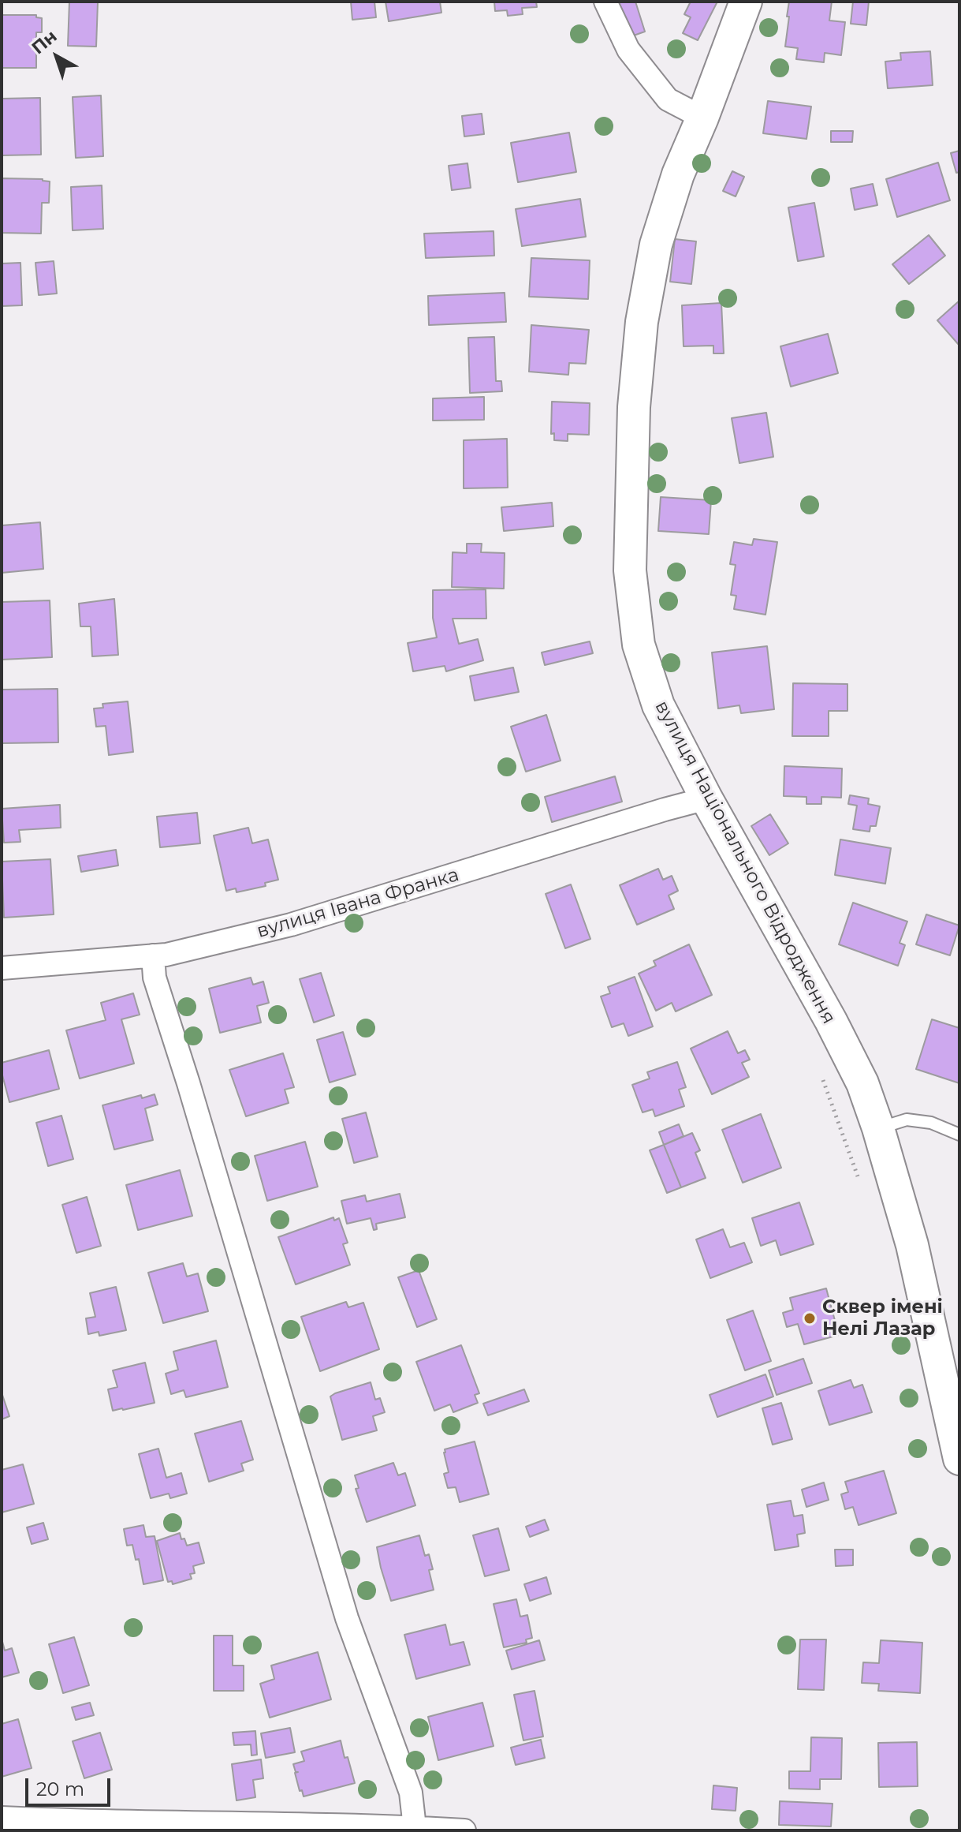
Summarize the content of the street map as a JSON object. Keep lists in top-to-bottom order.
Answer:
{
  "streets": {
    "street": ["вулиця Національного Відродження", "вулиця Івана Франка"]
  },
  "crossings": [
    ["вулиця Національного Відродження", "вулиця Івана Франка"]
  ],
  "places": ["Сквер імені Нелі Лазар"],
  "scale_bar": "20 m",
  "north": "top left"
}
